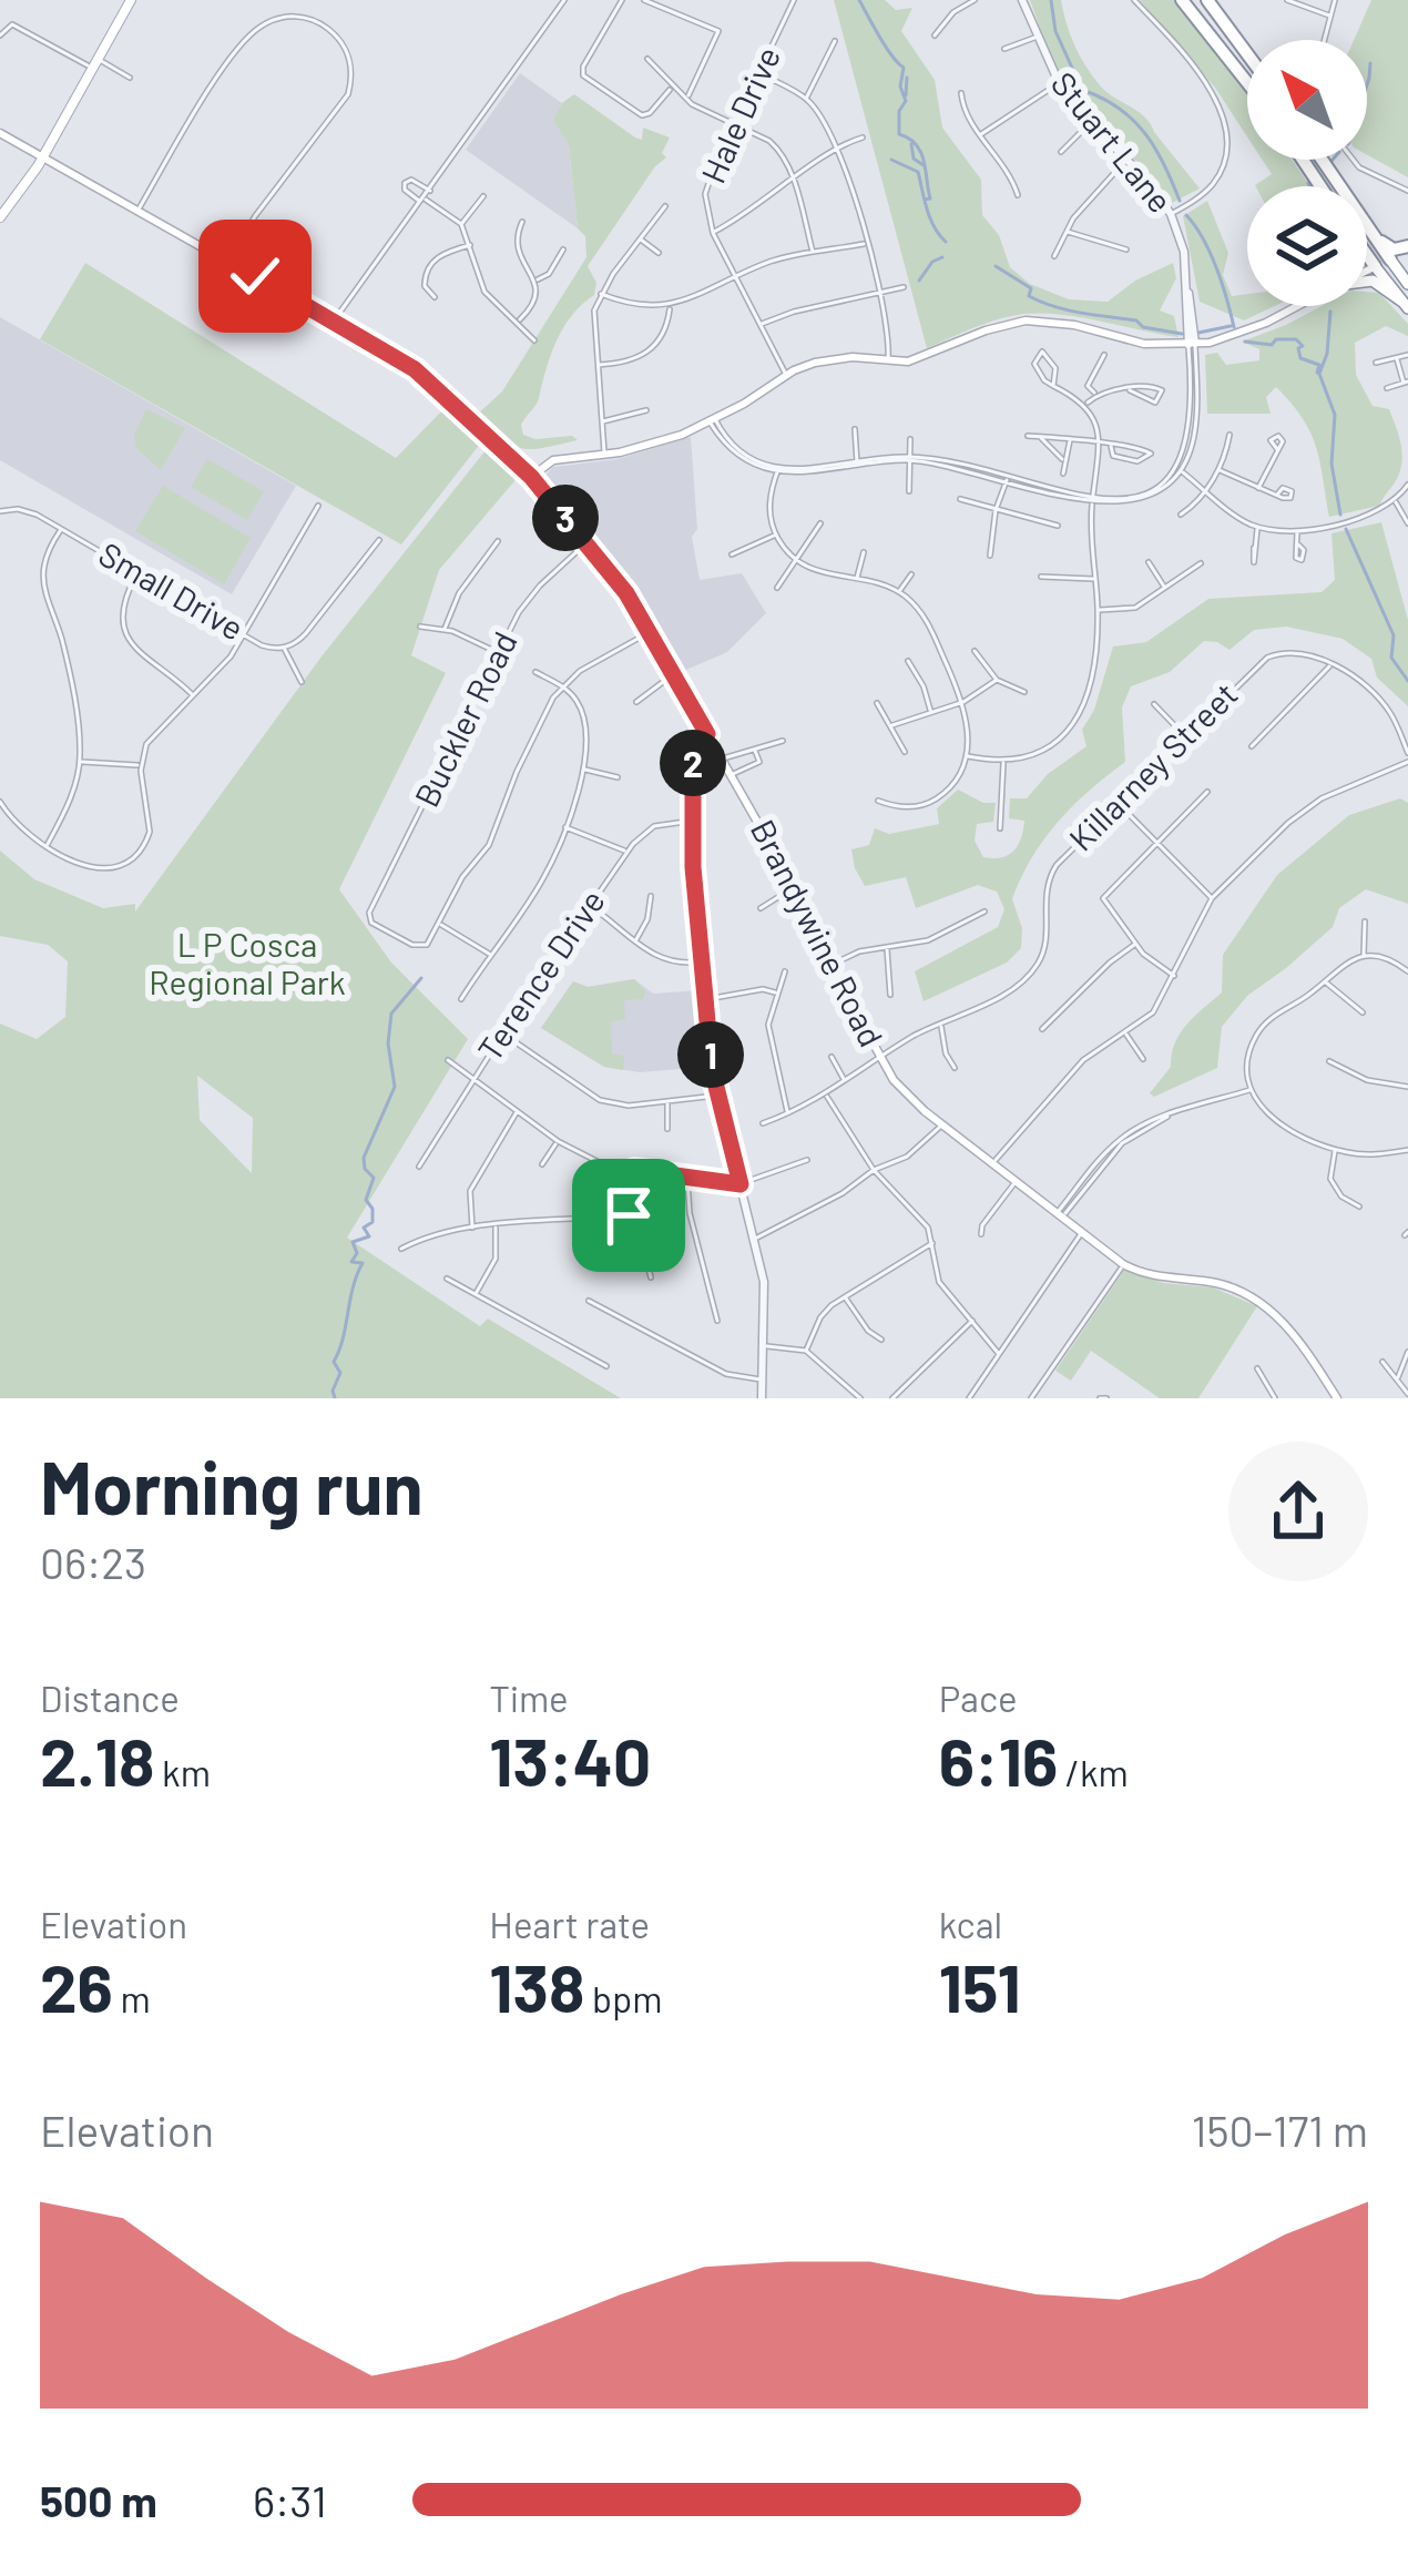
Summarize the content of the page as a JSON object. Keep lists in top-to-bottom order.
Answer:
{
  "streets": {
    "main road": ["Brandywine Road"],
    "street": [
      "Hale Drive",
      "Stuart Lane",
      "Small Drive",
      "Buckler Road",
      "Killarney Street",
      "Terence Drive"
    ]
  },
  "crossings": [
    ["Buckler Road", "Brandywine Road"],
    ["Killarney Street", "Brandywine Road"]
  ],
  "parks": ["L P Cosca Regional Park"],
  "north": "top left",
  "page": {
    "pins": ["3", "2", "1"],
    "heading": ["Morning run", "06:23"],
    "stats": [
      ["Distance", "2.18 km"],
      ["Time", "13:40"],
      ["Pace", "6:16 /km"],
      ["Elevation", "26 m"],
      ["Heart rate", "138 bpm"],
      ["kcal", "151"]
    ],
    "chart": ["Elevation", "150–171 m"],
    "list": [
      {
        "name": "500 m",
        "note": "6:31"
      }
    ]
  }
}
